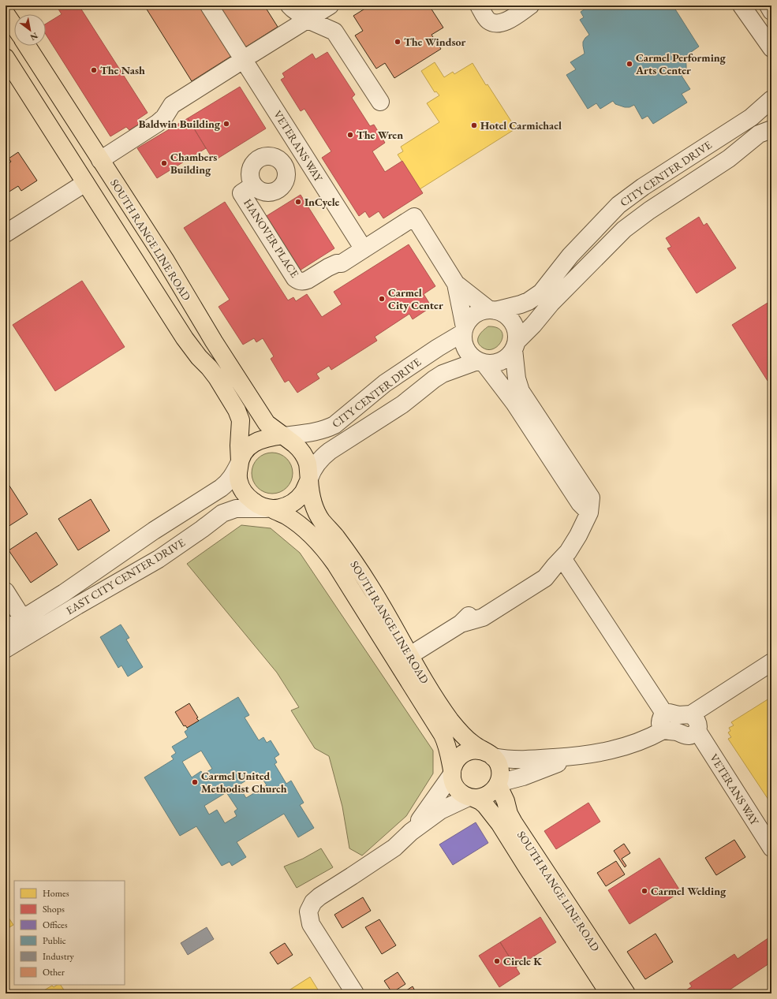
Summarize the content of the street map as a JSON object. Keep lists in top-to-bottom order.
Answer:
{
  "streets": {
    "main road": ["SOUTH RANGE LINE ROAD"],
    "street": [
      "VETERANS WAY",
      "CITY CENTER DRIVE",
      "HANOVER PLACE",
      "EAST CITY CENTER DRIVE"
    ]
  },
  "crossings": [
    ["VETERANS WAY", "HANOVER PLACE"],
    ["CITY CENTER DRIVE", "SOUTH RANGE LINE ROAD"],
    ["CITY CENTER DRIVE", "EAST CITY CENTER DRIVE"],
    ["SOUTH RANGE LINE ROAD", "EAST CITY CENTER DRIVE"]
  ],
  "places": [
    "The Windsor",
    "Carmel Performing Arts Center",
    "The Nash",
    "Baldwin Building",
    "Hotel Carmichael",
    "The Wren",
    "Chambers Building",
    "InCycle",
    "Carmel City Center",
    "Carmel United Methodist Church",
    "Carmel Welding",
    "Circle K"
  ],
  "legend": [
    "Homes",
    "Shops",
    "Offices",
    "Public",
    "Industry",
    "Other"
  ],
  "north": "bottom right"
}
